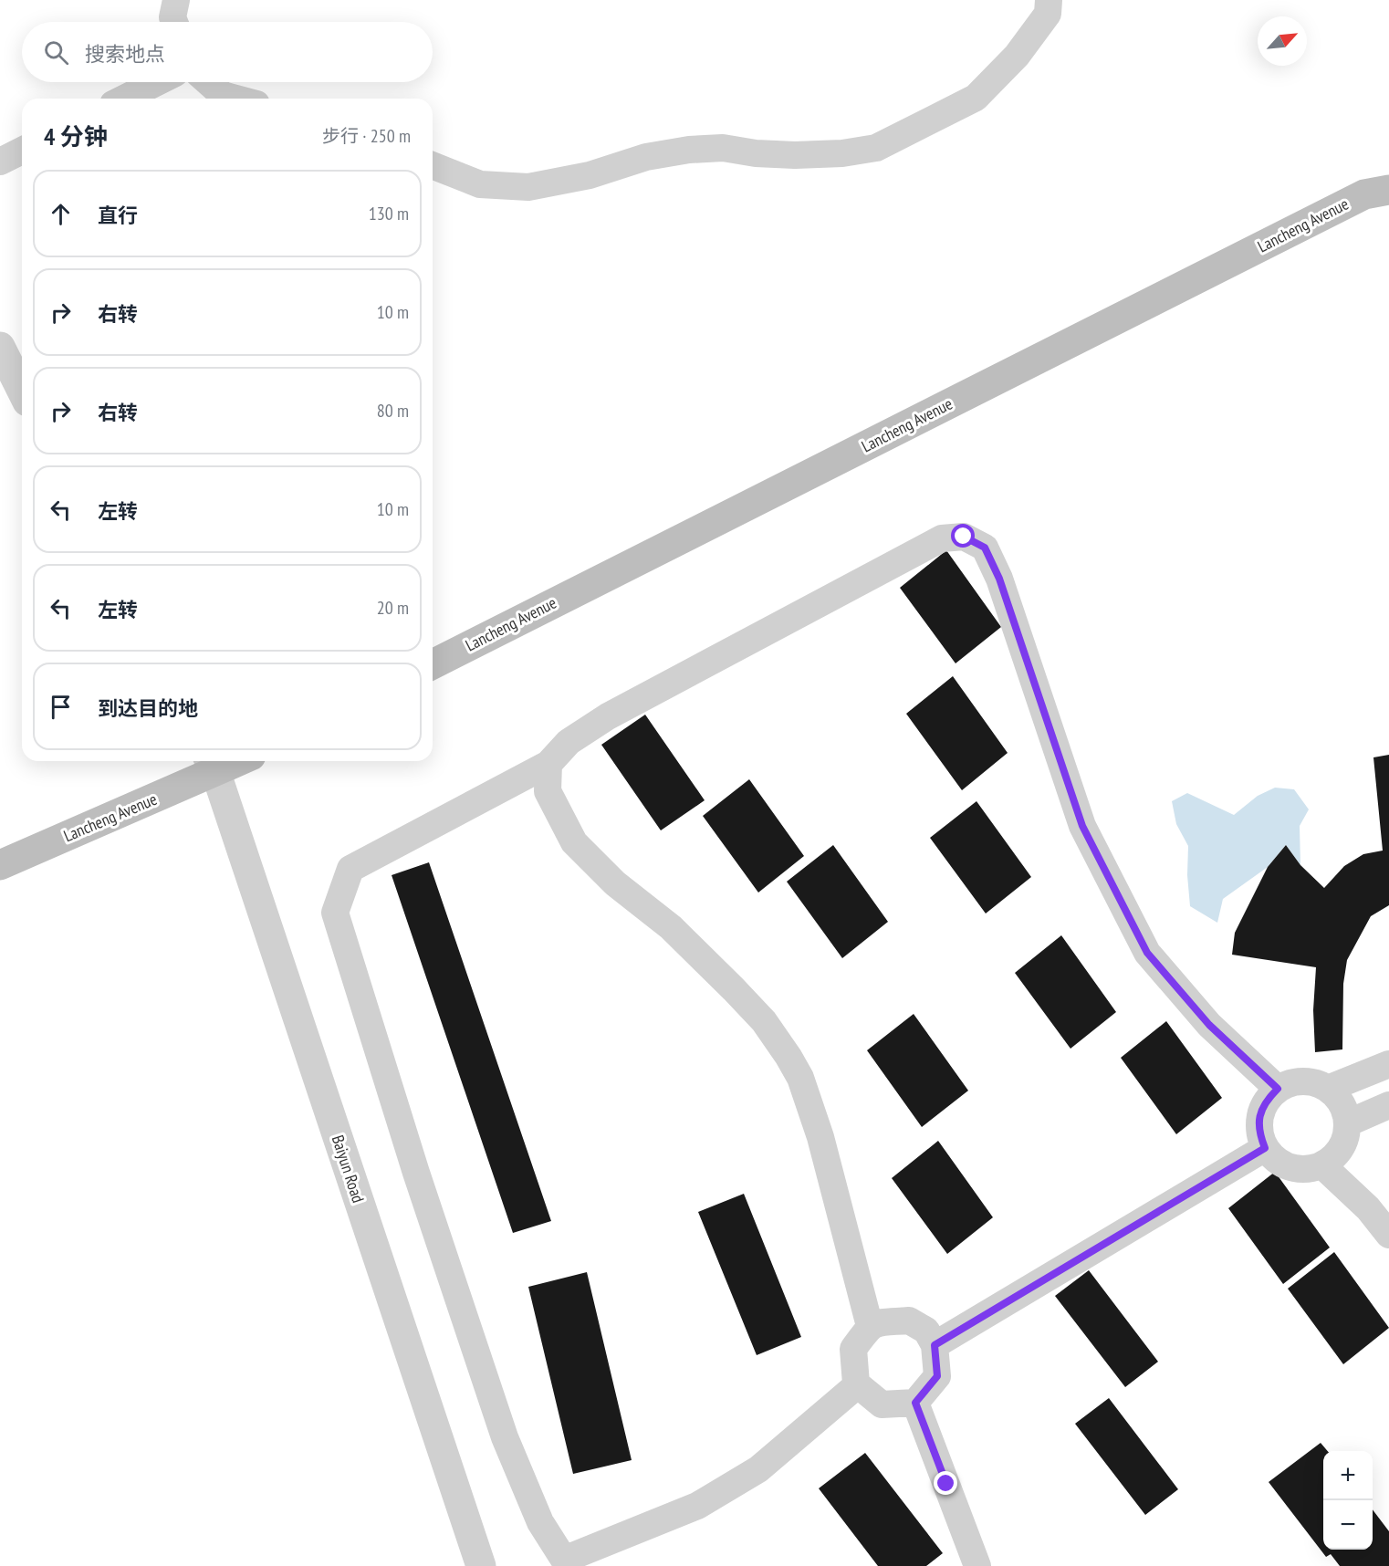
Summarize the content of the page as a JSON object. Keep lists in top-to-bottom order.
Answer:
{
  "streets": {
    "main road": ["Lancheng Avenue"],
    "street": ["Baiyun Road"]
  },
  "crossings": [
    ["Lancheng Avenue", "Baiyun Road"]
  ],
  "north": "top right",
  "page": {
    "search": "搜索地点",
    "heading": ["4 分钟", "步行 · 250 m"],
    "list": [
      ["直行", "130 m"],
      ["右转", "10 m"],
      ["右转", "80 m"],
      ["左转", "10 m"],
      ["左转", "20 m"],
      "到达目的地"
    ],
    "map_buttons": ["+", "−"]
  }
}
